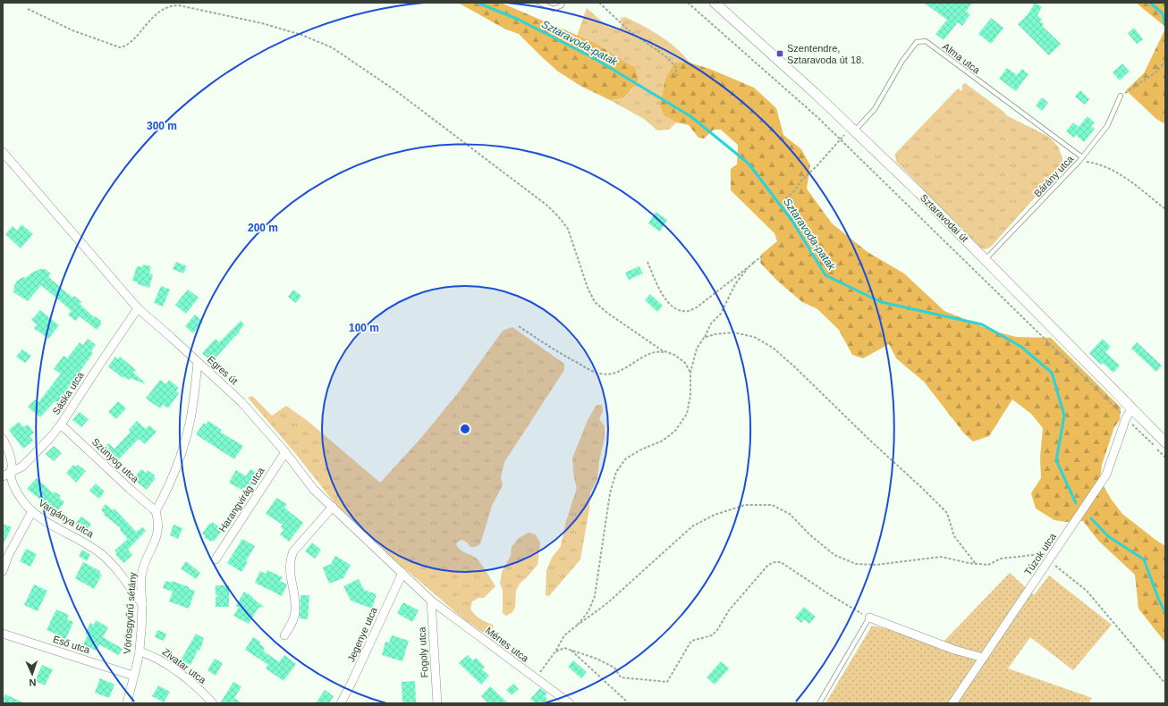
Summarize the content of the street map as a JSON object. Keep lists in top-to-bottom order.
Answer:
{
  "streets": {
    "street": [
      "Sztaravodai út",
      "Egres út",
      "Sáska utca",
      "Szúnyog utca",
      "Harangvirág utca",
      "Vargánya utca",
      "Túzok utca",
      "Vörösgyűrű sétány",
      "Jegenye utca",
      "Eső utca",
      "Ménes utca",
      "Fogoly utca",
      "Zivatar utca"
    ],
    "lane": ["Alma utca", "Bárány utca"]
  },
  "crossings": [
    ["Alma utca", "Bárány utca"],
    ["Alma utca", "Sztaravodai út"],
    ["Bárány utca", "Sztaravodai út"],
    ["Sztaravodai út", "Túzok utca"],
    ["Egres út", "Sáska utca"],
    ["Egres út", "Harangvirág utca"],
    ["Egres út", "Jegenye utca"],
    ["Egres út", "Ménes utca"],
    ["Egres út", "Fogoly utca"],
    ["Sáska utca", "Szúnyog utca"],
    ["Sáska utca", "Vargánya utca"],
    ["Szúnyog utca", "Vörösgyűrű sétány"],
    ["Vargánya utca", "Vörösgyűrű sétány"],
    ["Vörösgyűrű sétány", "Eső utca"],
    ["Vörösgyűrű sétány", "Zivatar utca"],
    ["Ménes utca", "Fogoly utca"]
  ],
  "water": ["Sztaravoda-patak"],
  "places": {
    "transit": ["Szentendre, Sztaravoda út 18."]
  },
  "north": "bottom",
  "rings": ["300 m", "200 m", "100 m"]
}
